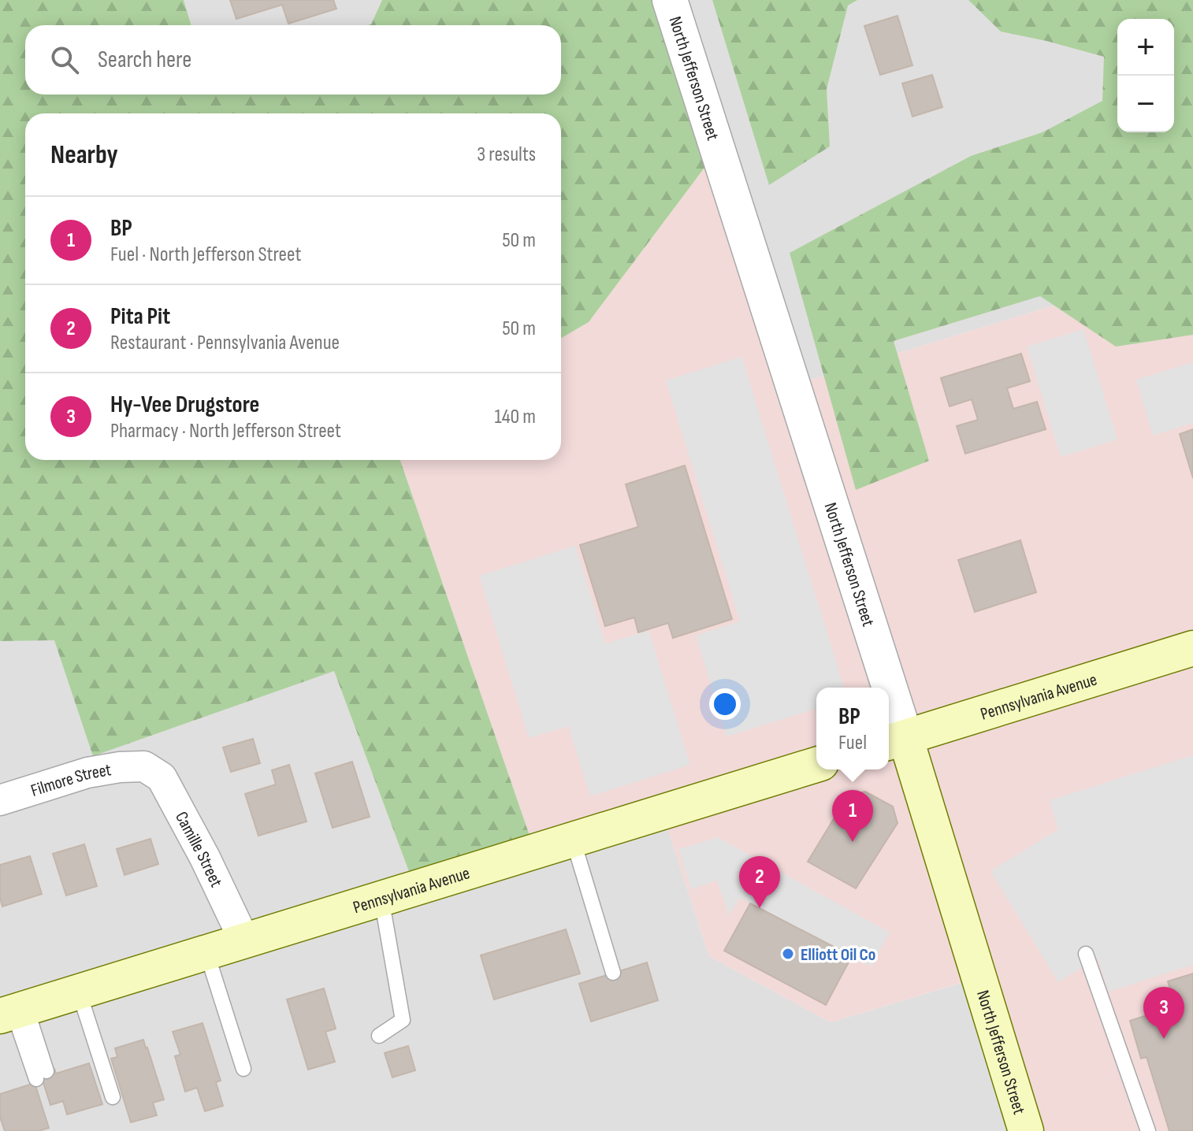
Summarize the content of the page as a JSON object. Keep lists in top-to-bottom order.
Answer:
{
  "streets": {
    "main road": ["North Jefferson Street", "Pennsylvania Avenue"],
    "street": ["Filmore Street", "Camille Street"]
  },
  "crossings": [
    ["North Jefferson Street", "Pennsylvania Avenue"],
    ["Pennsylvania Avenue", "Camille Street"],
    ["Filmore Street", "Camille Street"]
  ],
  "places": ["Elliott Oil Co"],
  "page": {
    "map_buttons": ["+", "−"],
    "search": "Search here",
    "heading": ["Nearby", "3 results"],
    "list": [
      {
        "mark": "1",
        "name": "BP",
        "note": "Fuel · North Jefferson Street",
        "value": "50 m"
      },
      {
        "mark": "2",
        "name": "Pita Pit",
        "note": "Restaurant · Pennsylvania Avenue",
        "value": "50 m"
      },
      {
        "mark": "3",
        "name": "Hy-Vee Drugstore",
        "note": "Pharmacy · North Jefferson Street",
        "value": "140 m"
      }
    ],
    "popup": ["BP", "Fuel"],
    "pins": ["1", "2", "3"]
  }
}
